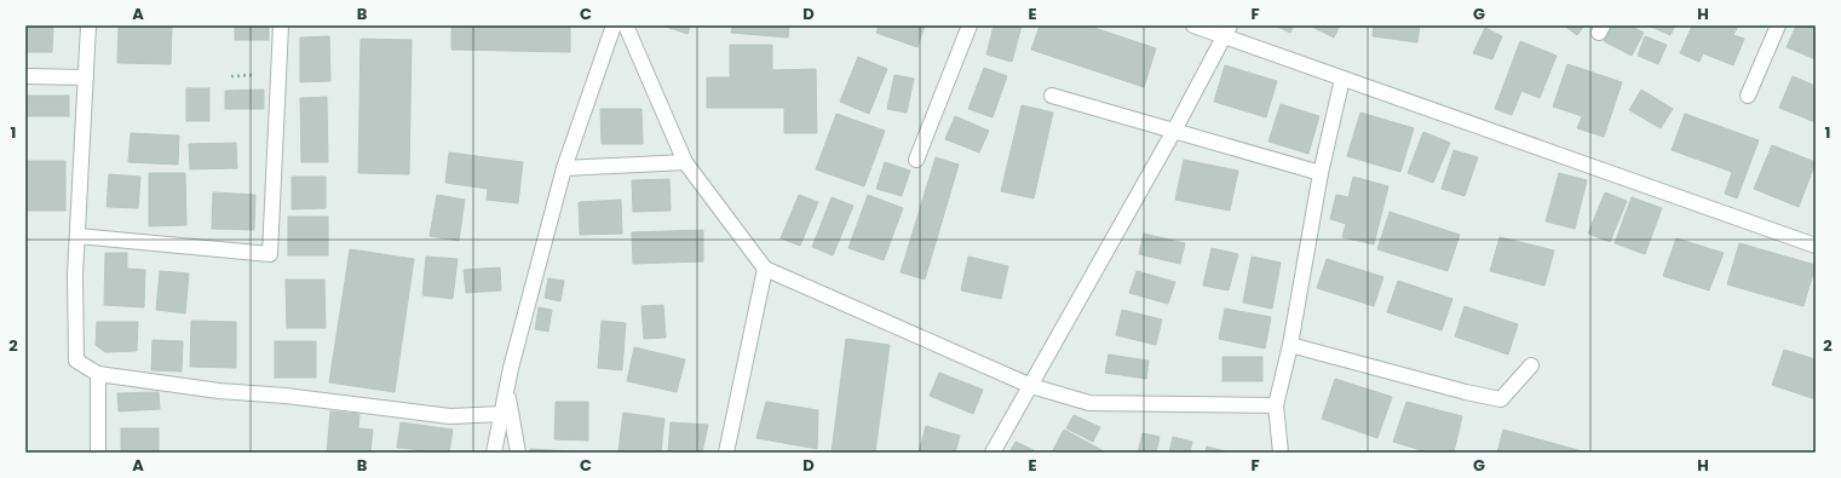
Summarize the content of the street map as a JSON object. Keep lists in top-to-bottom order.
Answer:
{
  "grid": {
    "columns": [
      "A",
      "B",
      "C",
      "D",
      "E",
      "F",
      "G",
      "H"
    ],
    "rows": ["1", "2"]
  }
}
